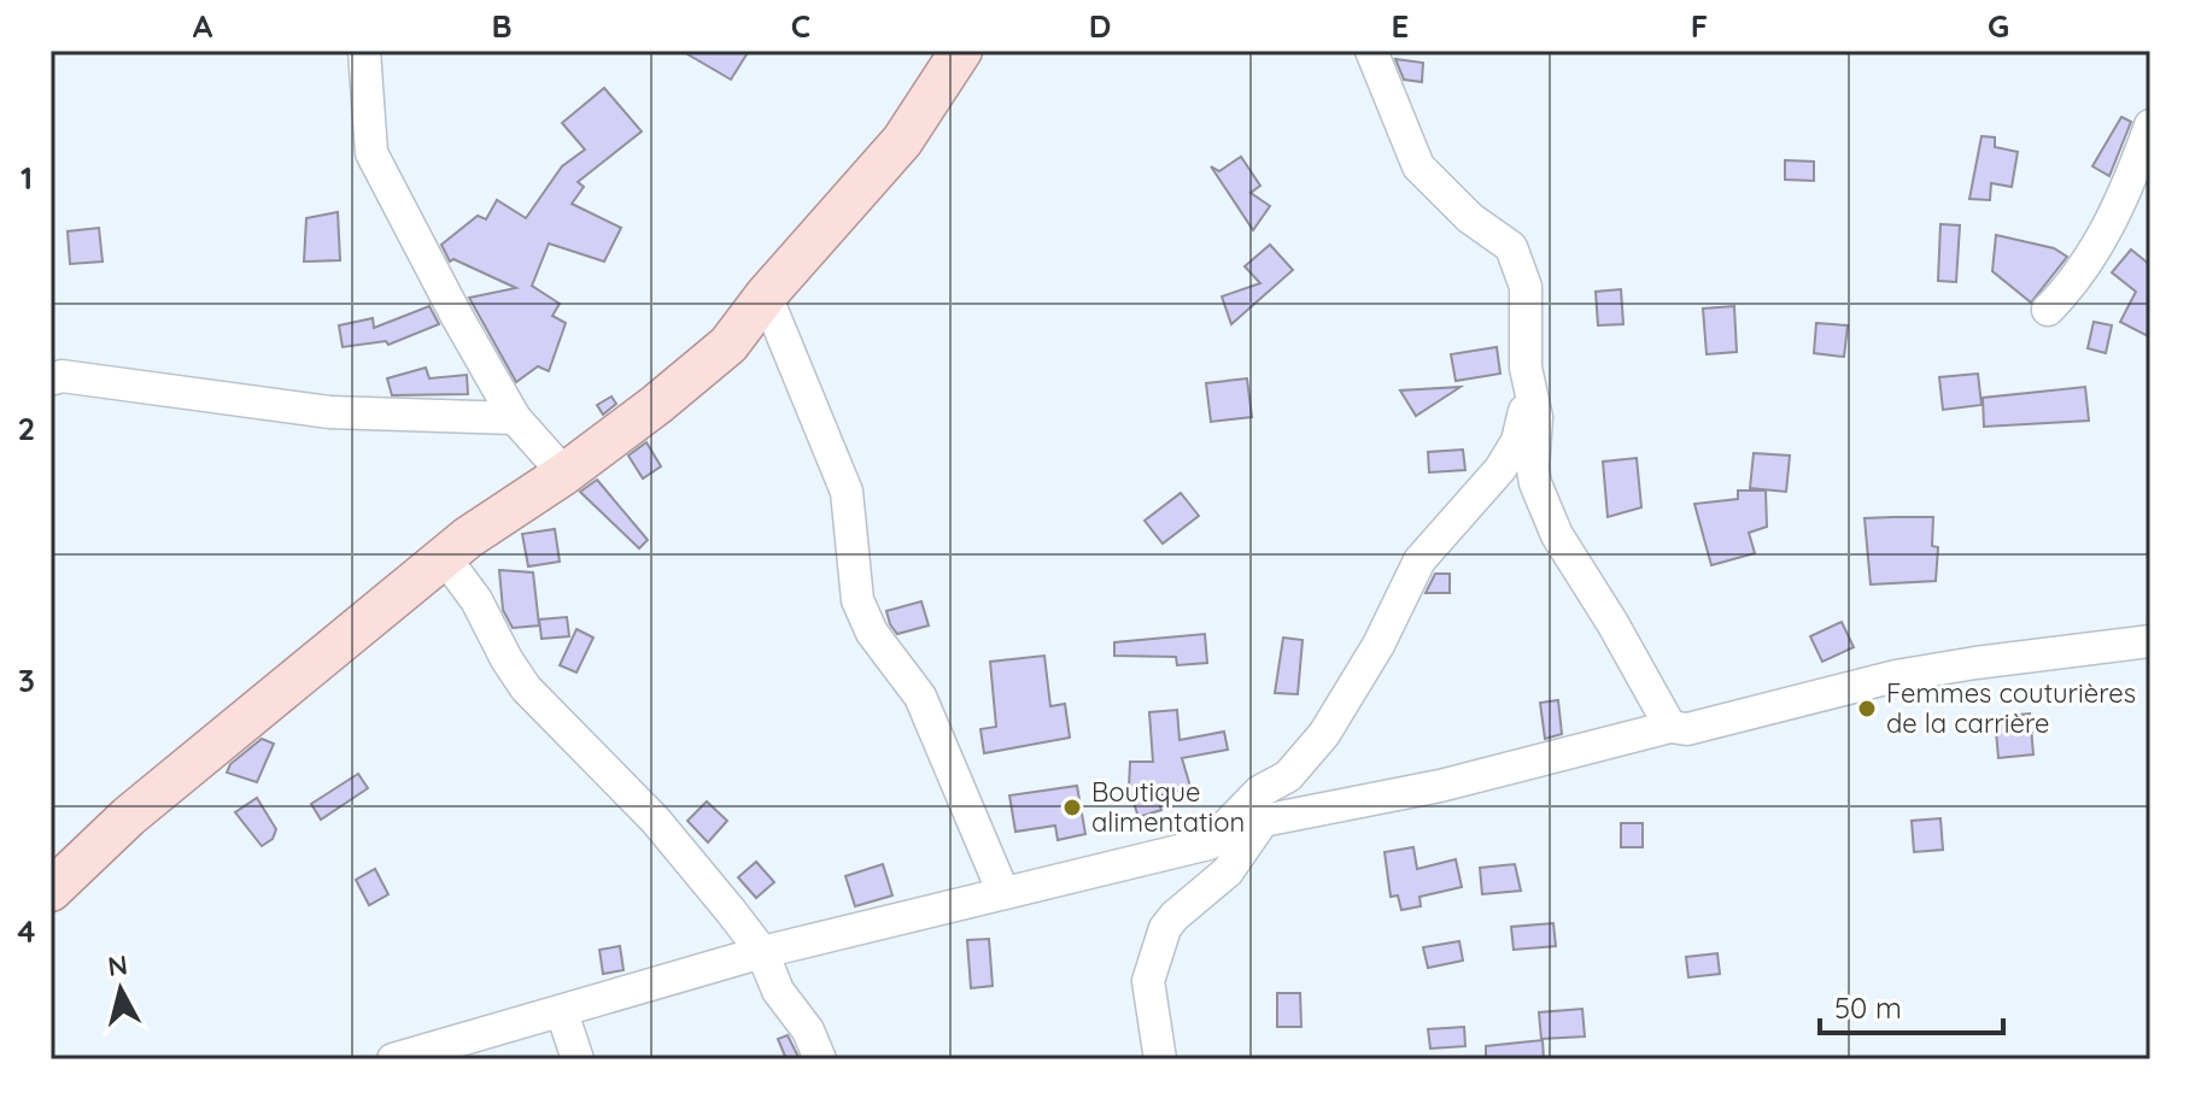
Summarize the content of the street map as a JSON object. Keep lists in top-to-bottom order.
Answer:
{
  "places": ["Femmes couturières de la carrière", "Boutique alimentation"],
  "scale_bar": "50 m",
  "north": "top",
  "grid": {
    "columns": [
      "A",
      "B",
      "C",
      "D",
      "E",
      "F",
      "G"
    ],
    "rows": [
      "1",
      "2",
      "3",
      "4"
    ]
  }
}
